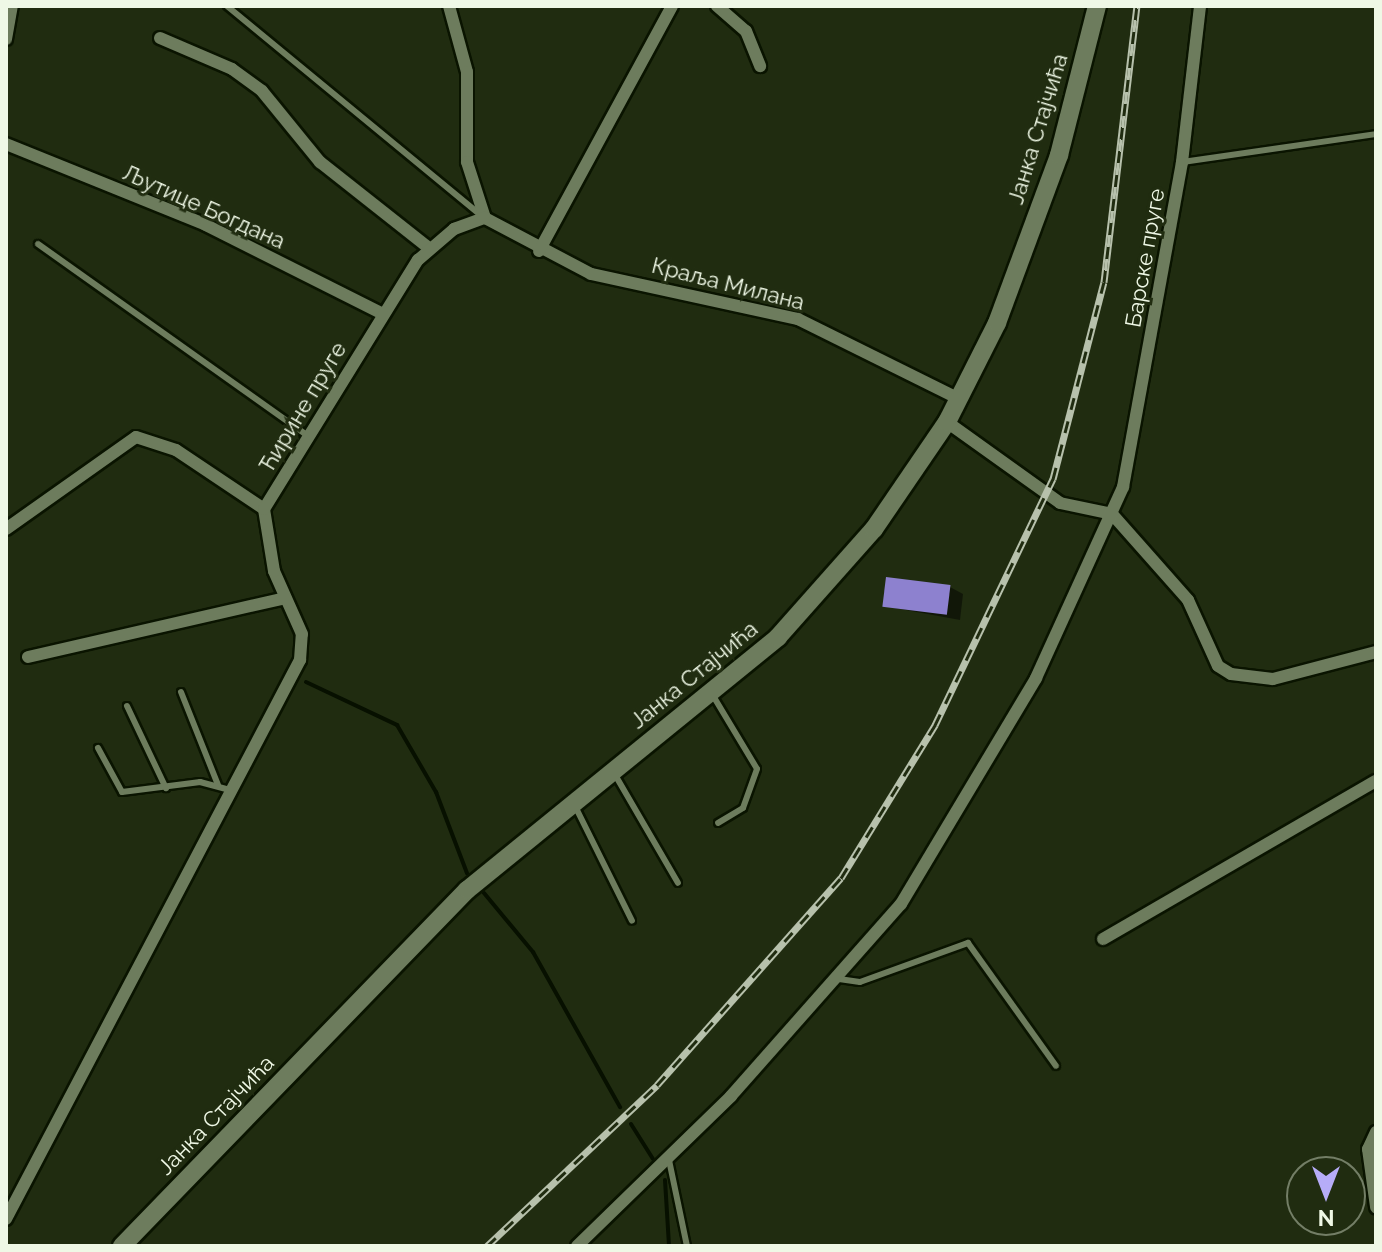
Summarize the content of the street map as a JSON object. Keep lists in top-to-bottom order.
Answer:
{
  "streets": {
    "street": [
      "Јанка Стајчића",
      "Љутице Богдана",
      "Барске пруге",
      "Краља Милана",
      "Ћирине пруге"
    ]
  },
  "crossings": [
    ["Јанка Стајчића", "Краља Милана"],
    ["Љутице Богдана", "Ћирине пруге"],
    ["Краља Милана", "Ћирине пруге"]
  ],
  "north": "bottom"
}
